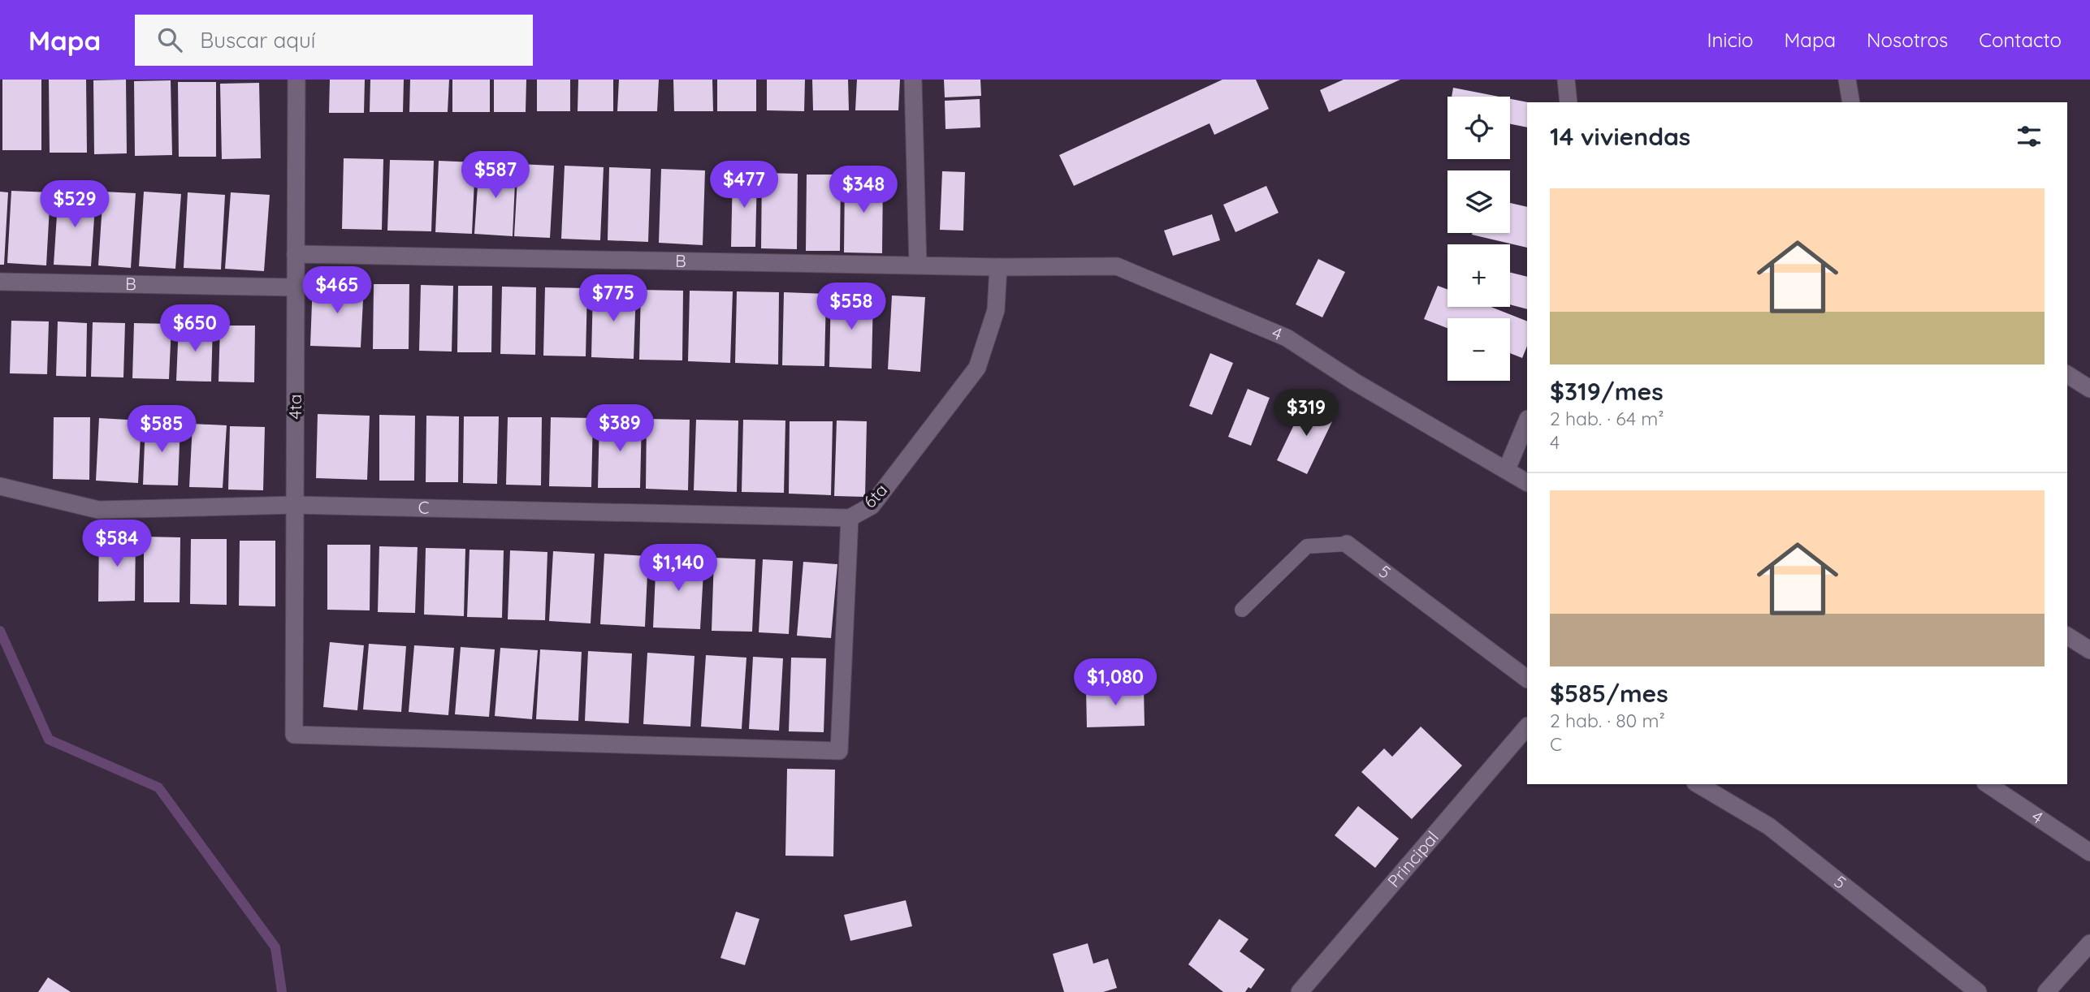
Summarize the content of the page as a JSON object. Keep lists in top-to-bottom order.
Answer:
{
  "streets": {
    "street": [
      "B",
      "4",
      "4ta",
      "6ta",
      "C",
      "5",
      "Principal"
    ]
  },
  "crossings": [
    ["B", "4"],
    ["B", "4ta"],
    ["B", "6ta"],
    ["4", "6ta"],
    ["4ta", "6ta"],
    ["4ta", "C"],
    ["6ta", "C"]
  ],
  "page": {
    "header": "Mapa",
    "search": "Buscar aquí",
    "nav": [
      "Inicio",
      "Mapa",
      "Nosotros",
      "Contacto"
    ],
    "map_buttons": ["+", "−"],
    "heading": "14 viviendas",
    "price": [
      "$587",
      "$477",
      "$348",
      "$529",
      "$465",
      "$775",
      "$558",
      "$650",
      "$319",
      "$389",
      "$585",
      "$584",
      "$1,140",
      "$1,080"
    ],
    "list": [
      {
        "name": "$319/mes",
        "note": "2 hab. · 64 m² · 4"
      },
      {
        "name": "$585/mes",
        "note": "2 hab. · 80 m² · C"
      }
    ]
  }
}
